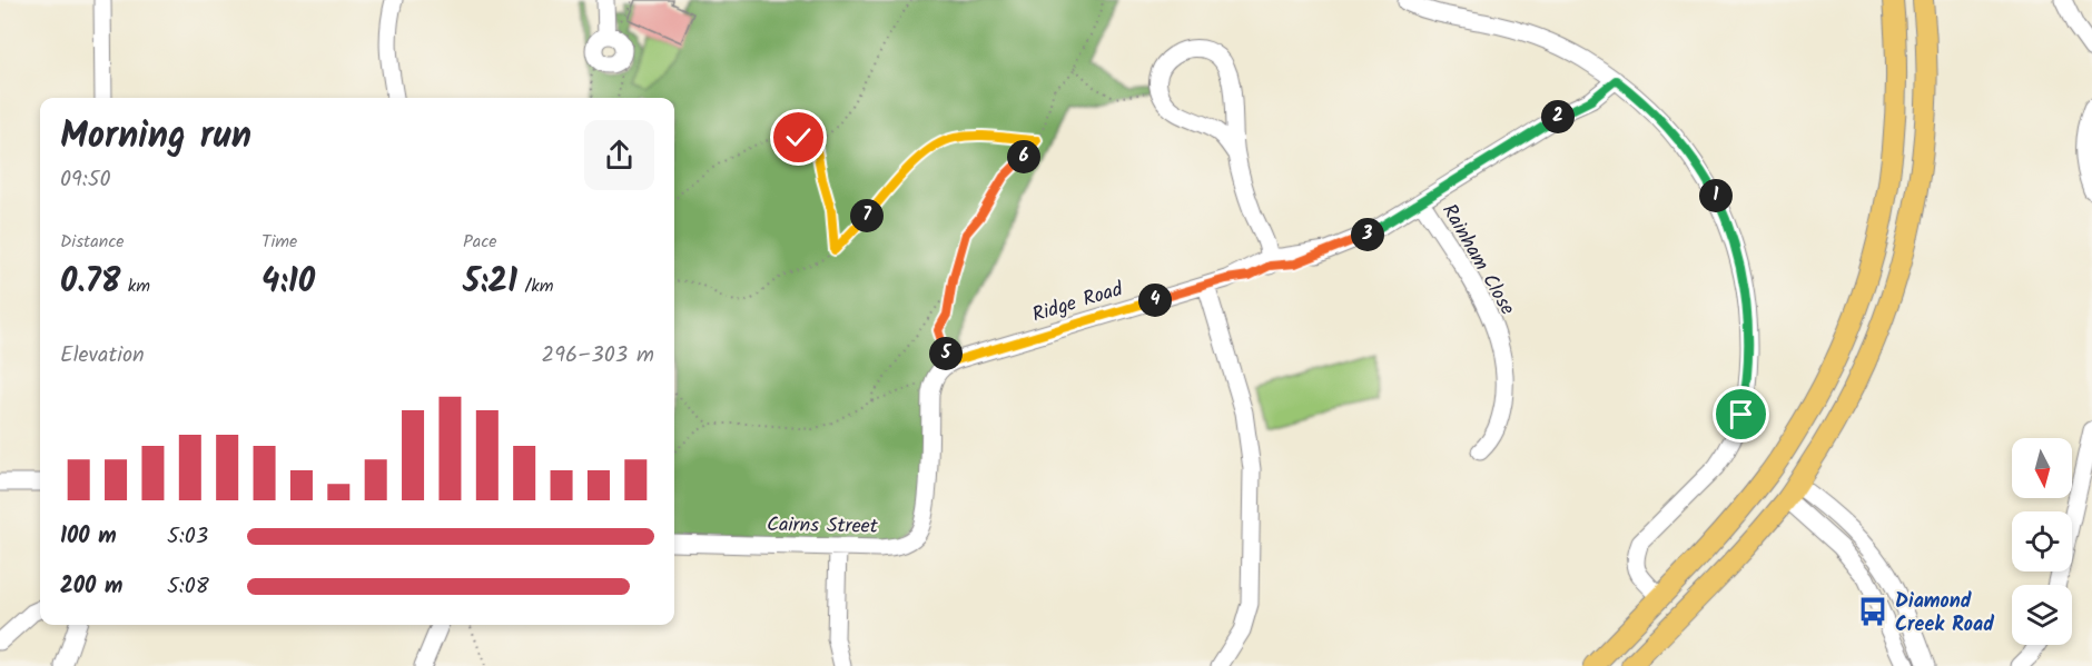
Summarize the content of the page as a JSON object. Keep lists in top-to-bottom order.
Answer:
{
  "streets": {
    "street": ["Rainham Close", "Ridge Road", "Cairns Street"]
  },
  "crossings": [
    ["Rainham Close", "Ridge Road"],
    ["Ridge Road", "Cairns Street"]
  ],
  "places": {
    "bus stop": ["Diamond Creek Road"]
  },
  "north": "bottom",
  "page": {
    "heading": ["Morning run", "09:50"],
    "pins": [
      "2",
      "6",
      "1",
      "7",
      "3",
      "4",
      "5"
    ],
    "stats": [
      ["Distance", "0.78 km"],
      ["Time", "4:10"],
      ["Pace", "5:21 /km"]
    ],
    "chart": ["Elevation", "296–303 m"],
    "list": [
      {
        "name": "100 m",
        "note": "5:03"
      },
      {
        "name": "200 m",
        "note": "5:08"
      }
    ]
  }
}
